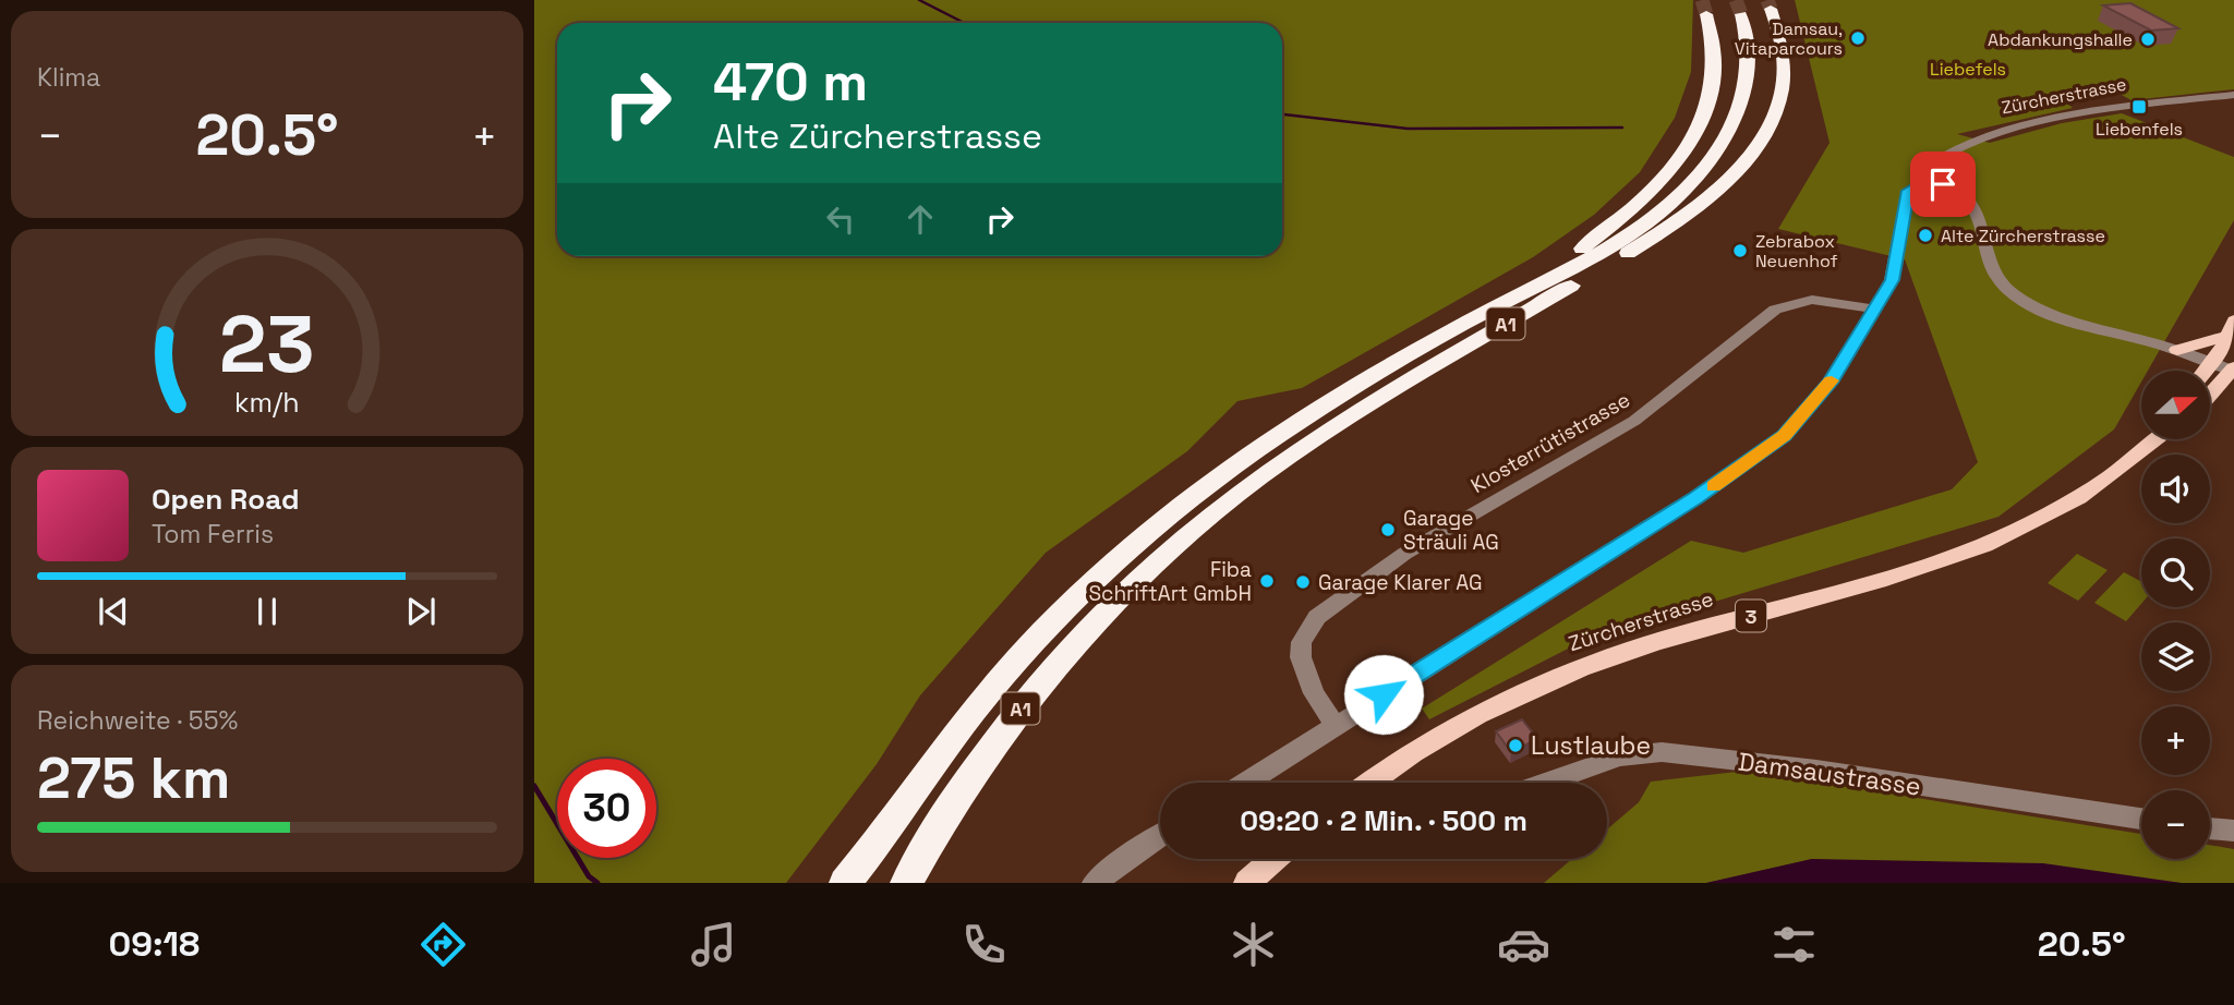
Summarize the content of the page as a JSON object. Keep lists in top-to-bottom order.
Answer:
{
  "streets": {
    "highway": ["A1"],
    "main road": ["Zürcherstrasse", "3"],
    "street": ["Klosterrütistrasse", "Damsaustrasse"]
  },
  "parks": ["Liebefels"],
  "places": {
    "other": [
      "Damsau, Vitaparcours",
      "Abdankungshalle",
      "Alte Zürcherstrasse",
      "Zebrabox Neuenhof",
      "Garage Sträuli AG",
      "Fiba SchriftArt GmbH",
      "Garage Klarer AG",
      "Lustlaube"
    ],
    "transit": ["Liebenfels"]
  },
  "north": "right",
  "page": {
    "tile": [
      "Klima",
      ["Reichweite · 55%", "275 km"]
    ],
    "turn": ["470 m", "Alte Zürcherstrasse"],
    "heat": ["−", "20.5°", "+"],
    "map_buttons": ["+", "−"],
    "song": ["Open Road", "Tom Ferris"],
    "limit": "30",
    "trip": "09:20 · 2 Min. · 500 m",
    "tabs": ["09:18", "20.5°"],
    "gauge": ["23", "km/h"]
  }
}
